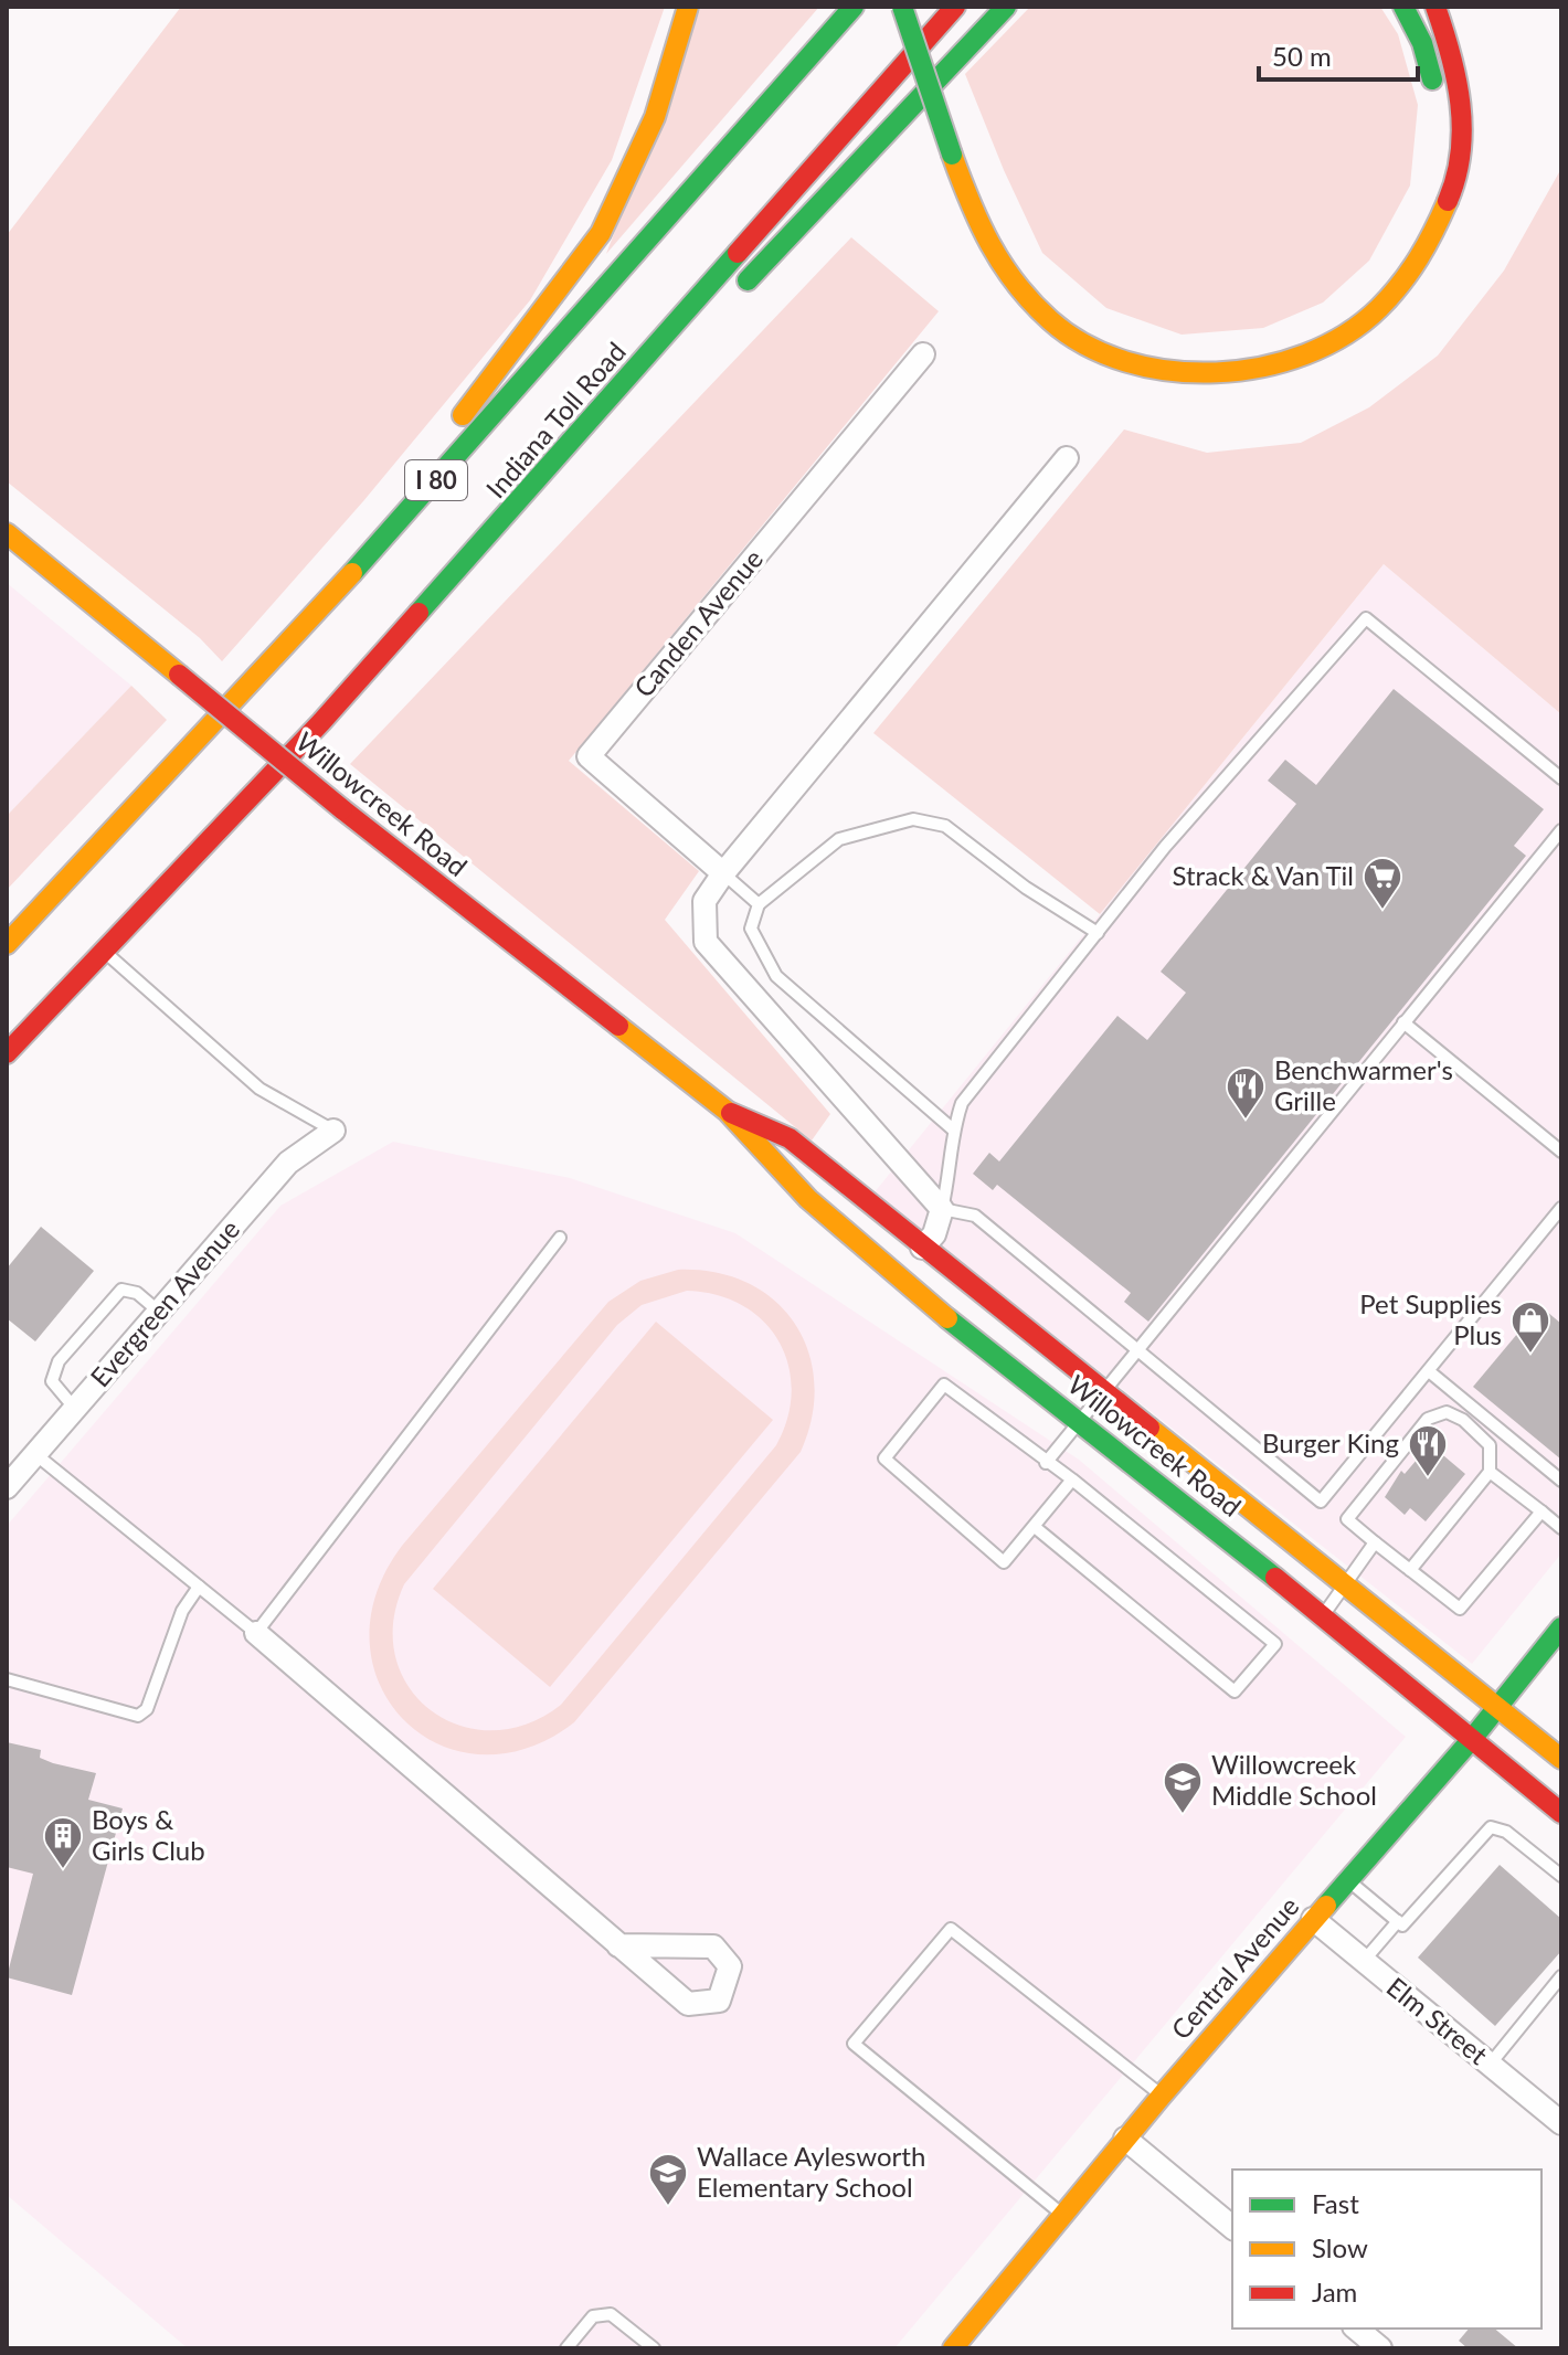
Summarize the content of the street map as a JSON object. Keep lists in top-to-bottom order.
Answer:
{
  "streets": {
    "main road": [
      "Indiana Toll Road",
      "I 80",
      "Willowcreek Road",
      "Central Avenue"
    ],
    "street": ["Canden Avenue", "Evergreen Avenue", "Elm Street"]
  },
  "crossings": [
    ["Willowcreek Road", "Central Avenue"],
    ["Central Avenue", "Elm Street"]
  ],
  "places": {
    "supermarket": ["Strack & Van Til"],
    "restaurant": ["Benchwarmer's Grille", "Burger King"],
    "shop": ["Pet Supplies Plus"],
    "school or university": ["Willowcreek Middle School", "Wallace Aylesworth Elementary School"],
    "building": ["Boys & Girls Club"]
  },
  "legend": ["Fast", "Slow", "Jam"],
  "scale_bar": "50 m"
}
